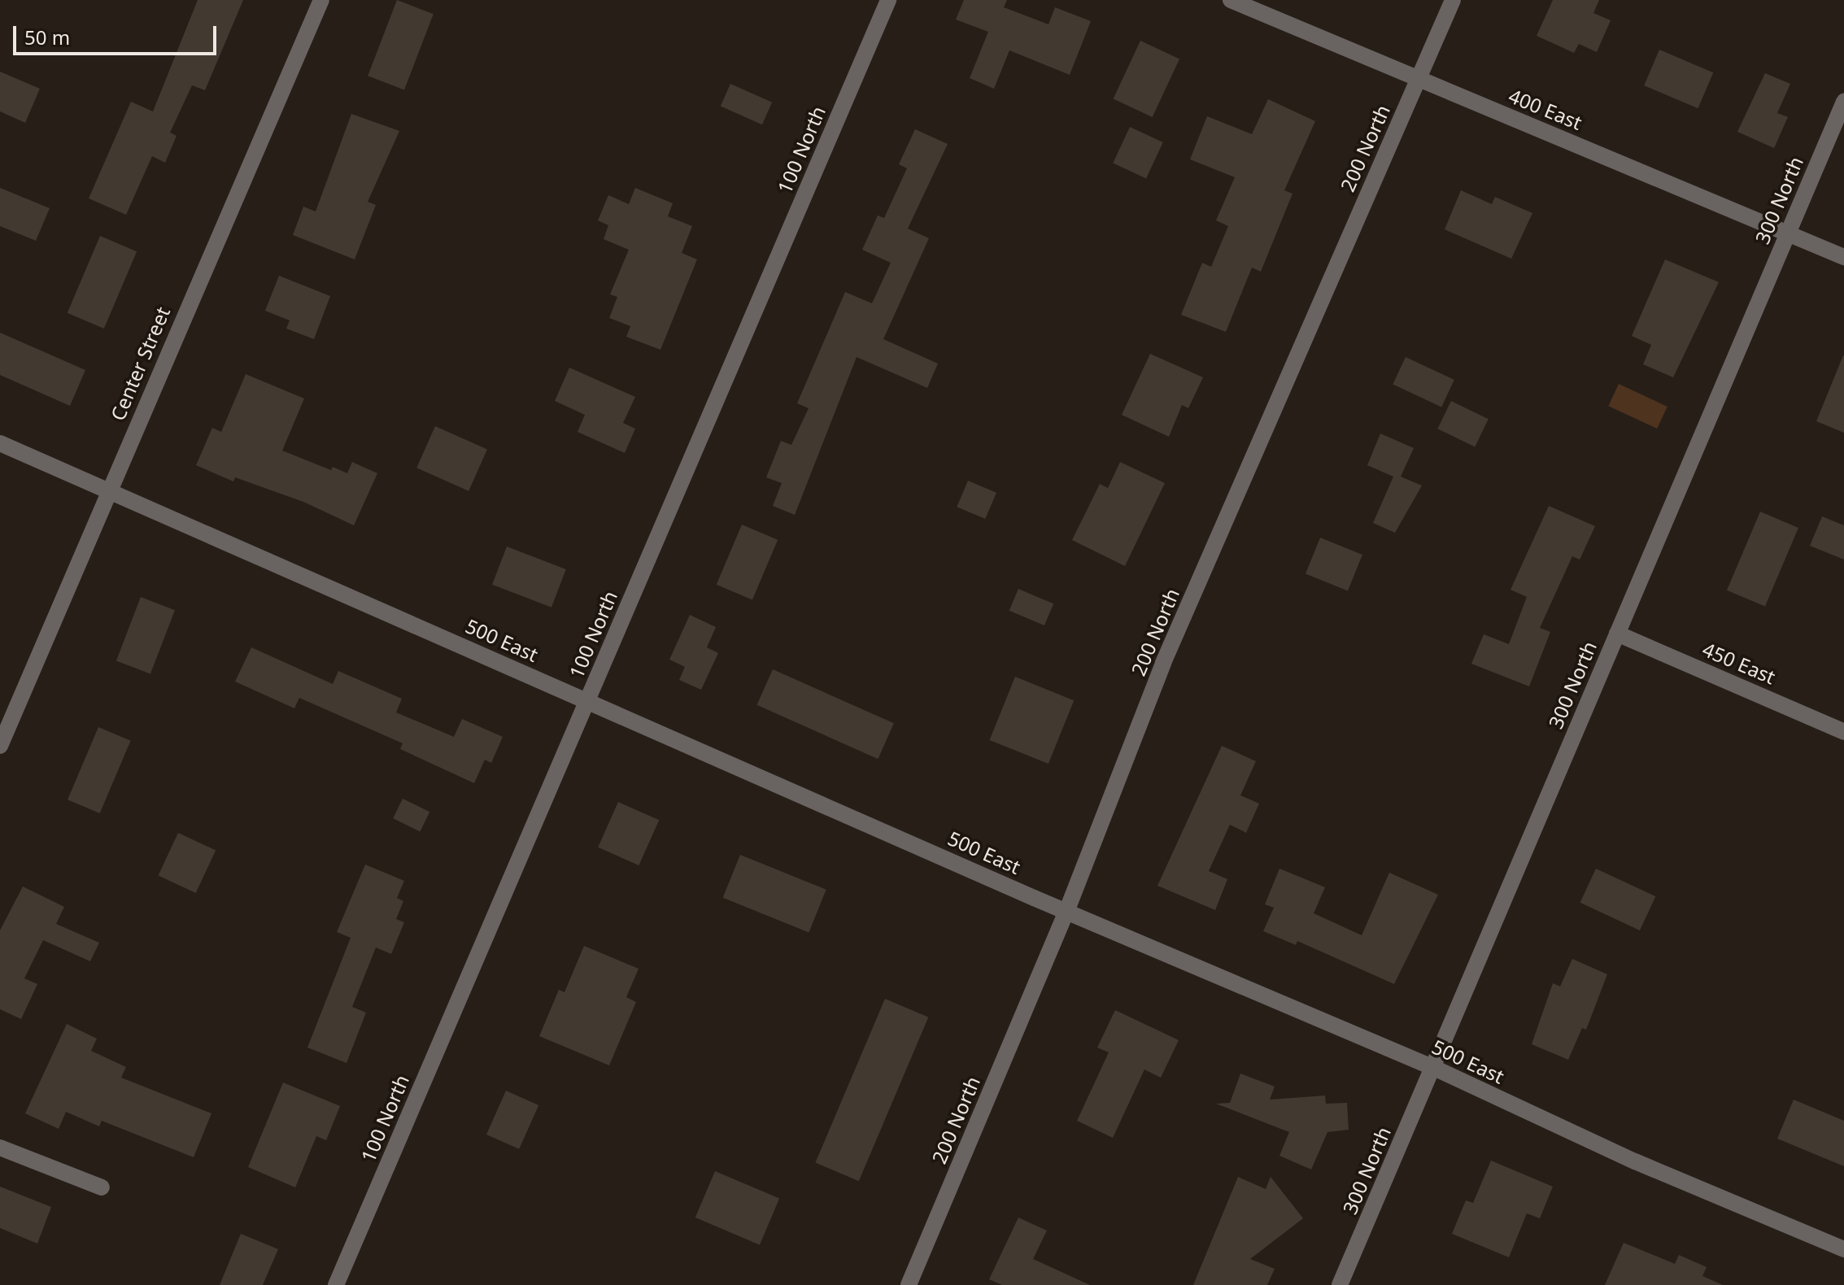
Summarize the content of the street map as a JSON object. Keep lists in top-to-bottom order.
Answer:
{
  "streets": {
    "street": [
      "400 East",
      "200 North",
      "100 North",
      "300 North",
      "Center Street",
      "500 East",
      "450 East"
    ]
  },
  "crossings": [
    ["400 East", "200 North"],
    ["400 East", "300 North"],
    ["200 North", "500 East"],
    ["100 North", "500 East"],
    ["300 North", "500 East"],
    ["300 North", "450 East"],
    ["Center Street", "500 East"]
  ],
  "scale_bar": "50 m"
}
